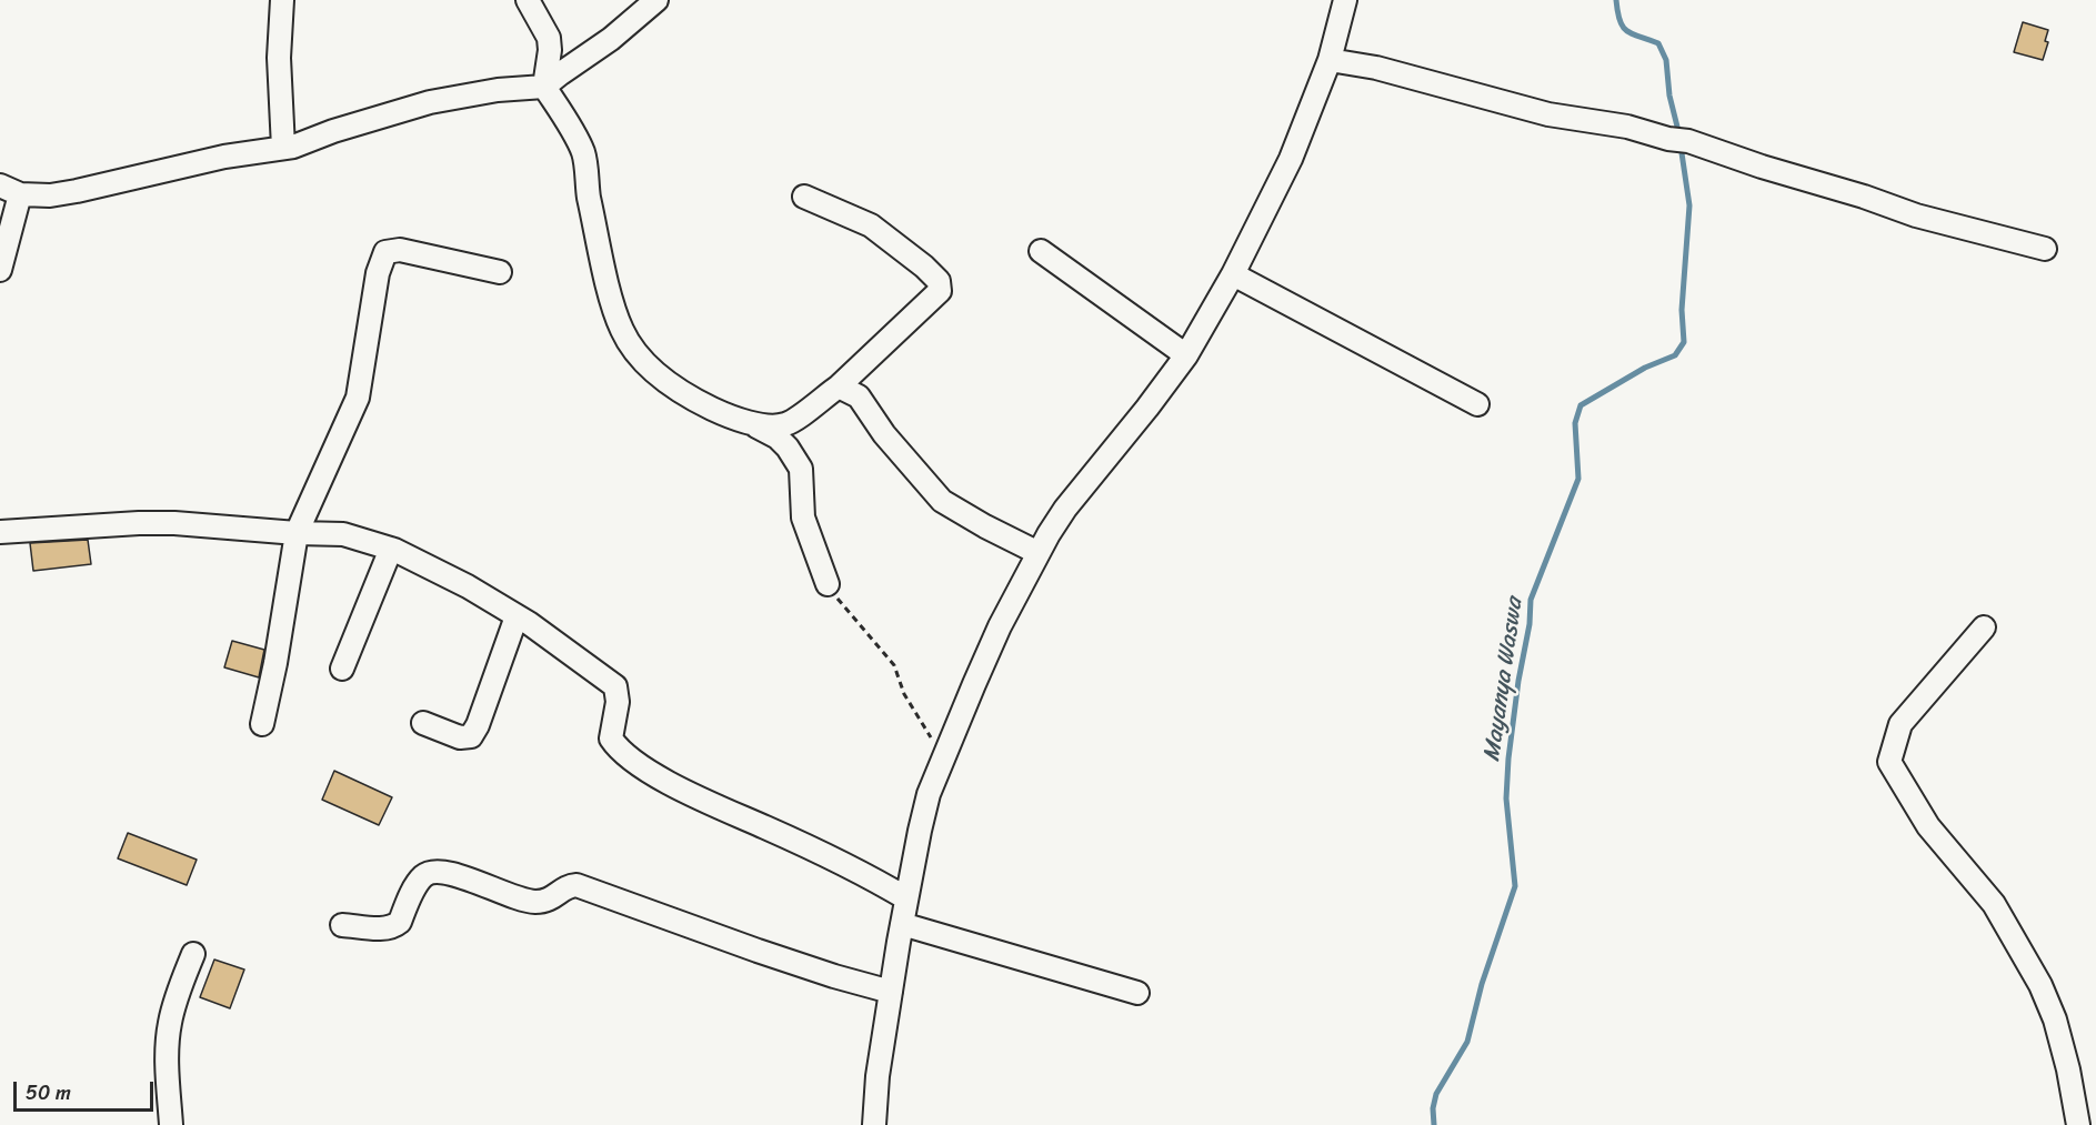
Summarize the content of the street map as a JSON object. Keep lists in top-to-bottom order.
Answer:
{
  "water": ["Mayanya Waswa"],
  "scale_bar": "50 m"
}
